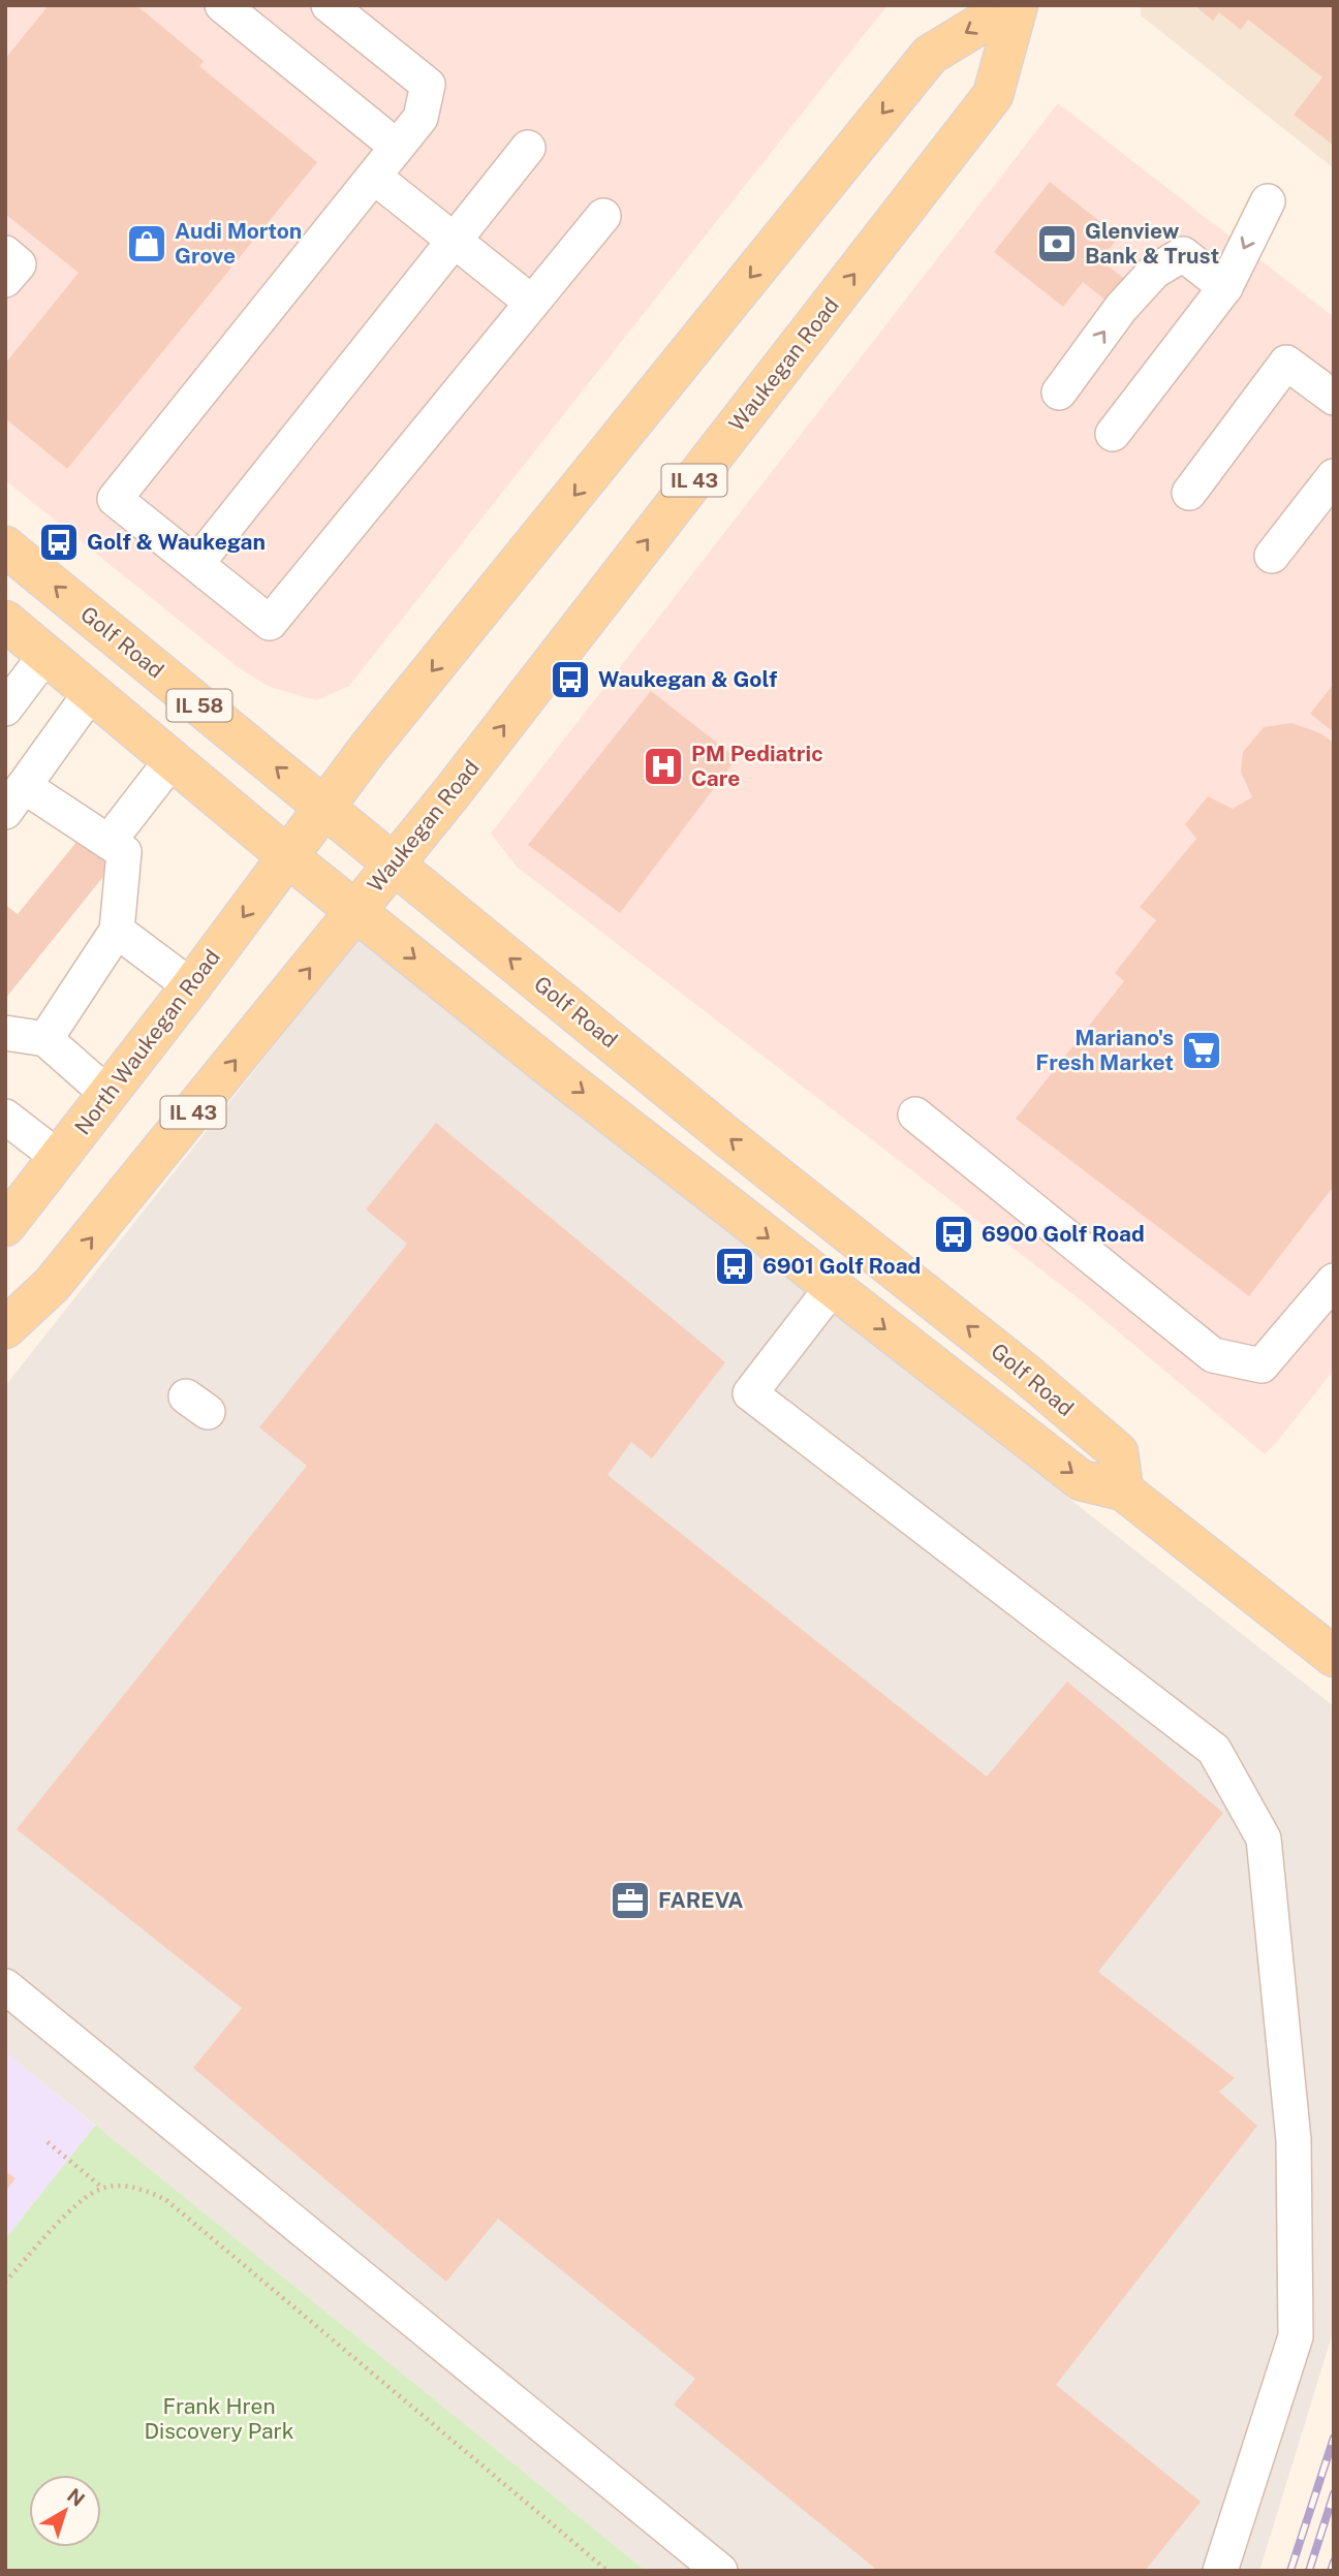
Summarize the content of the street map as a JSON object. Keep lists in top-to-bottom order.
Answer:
{
  "streets": {
    "main road": [
      "Waukegan Road",
      "IL 43",
      "Golf Road",
      "IL 58",
      "North Waukegan Road"
    ]
  },
  "crossings": [
    ["Waukegan Road", "IL 43"],
    ["Waukegan Road", "Golf Road"],
    ["IL 58", "North Waukegan Road"]
  ],
  "parks": ["Frank Hren Discovery Park"],
  "places": {
    "shop": ["Audi Morton Grove"],
    "bank": ["Glenview Bank & Trust"],
    "bus stop": [
      "Golf & Waukegan",
      "Waukegan & Golf",
      "6900 Golf Road",
      "6901 Golf Road"
    ],
    "hospital": ["PM Pediatric Care"],
    "supermarket": ["Mariano's Fresh Market"],
    "office": ["FAREVA"]
  },
  "north": "top right"
}
